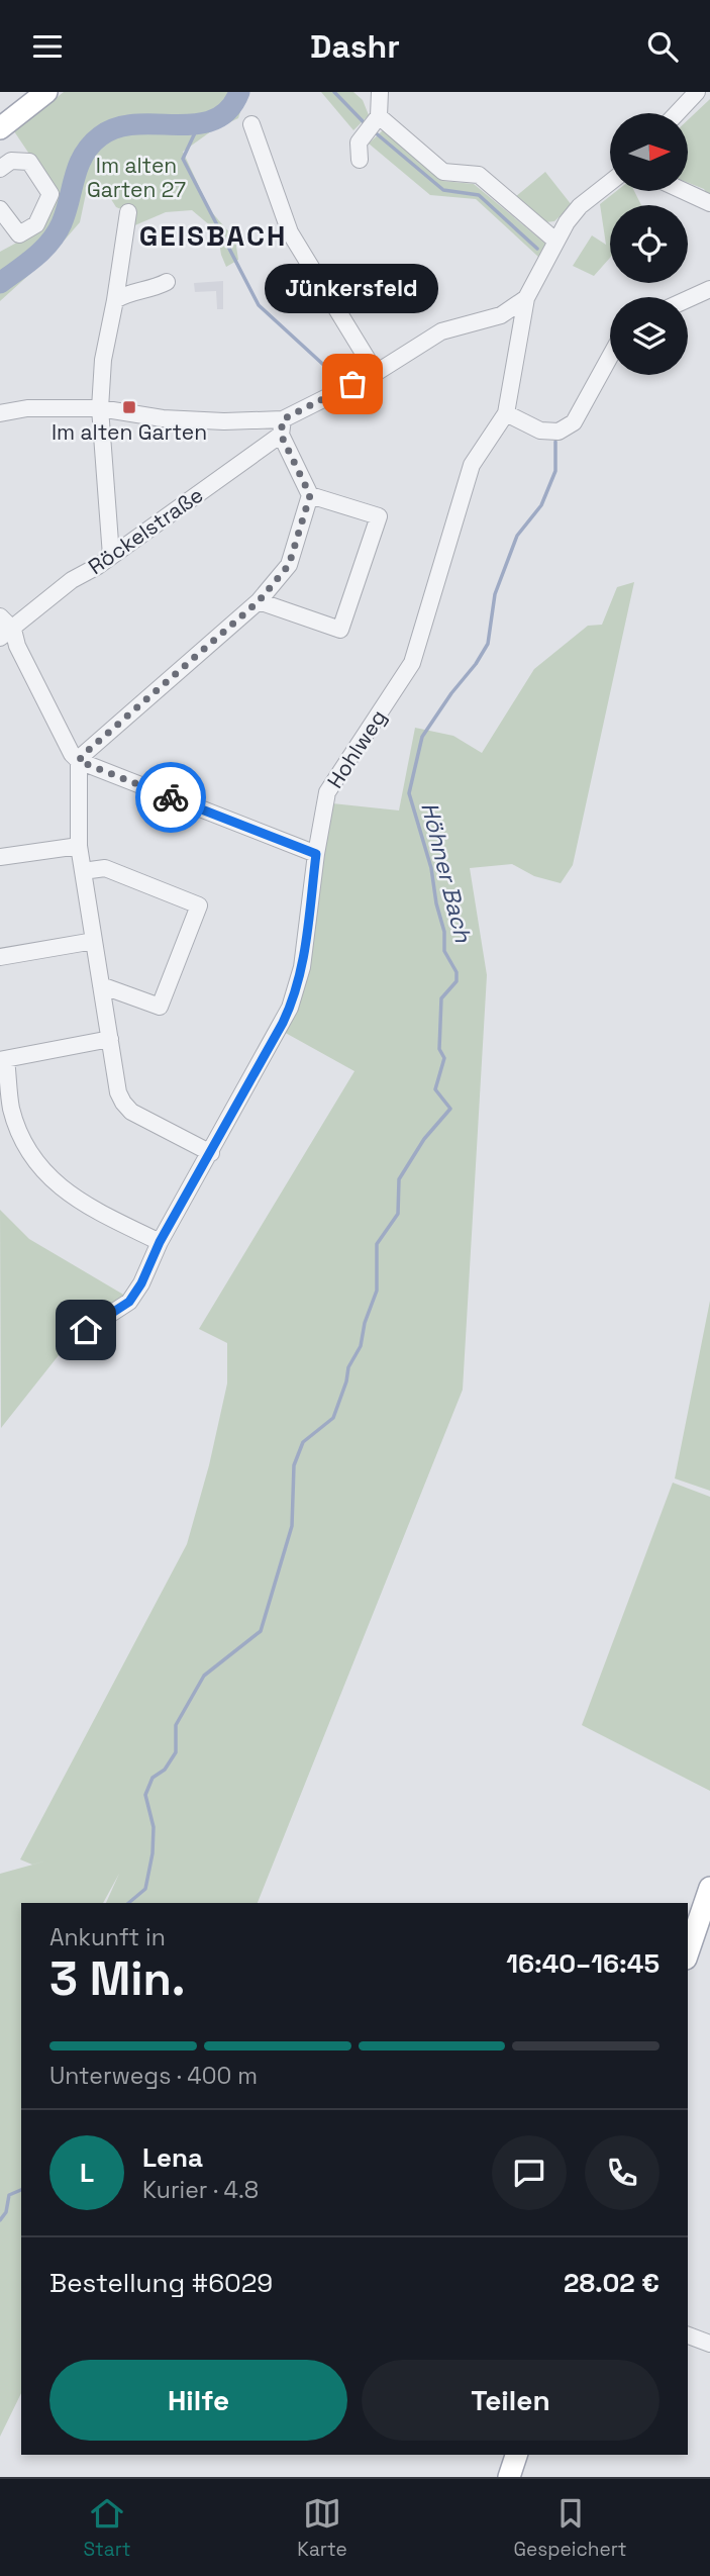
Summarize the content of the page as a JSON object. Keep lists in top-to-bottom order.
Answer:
{
  "streets": {
    "street": ["Röckelstraße", "Hohlweg"]
  },
  "crossings": [
    ["Röckelstraße", "Hohlweg"]
  ],
  "districts": ["GEISBACH"],
  "water": ["Höhner Bach"],
  "parks": ["Im alten Garten 27"],
  "places": {
    "other": ["Jünkersfeld"],
    "transit": ["Im alten Garten"]
  },
  "north": "right",
  "page": {
    "header": "Dashr",
    "bubble": "Jünkersfeld",
    "heading": ["3 Min.", "Ankunft in", "16:40–16:45"],
    "panel": [
      "Lena",
      "Kurier · 4.8",
      "Bestellung #6029",
      "28.02 €"
    ],
    "bar": "Unterwegs · 400 m",
    "round": "L",
    "buttons": ["Hilfe", "Teilen"],
    "tabs": ["Start", "Karte", "Gespeichert"]
  }
}
